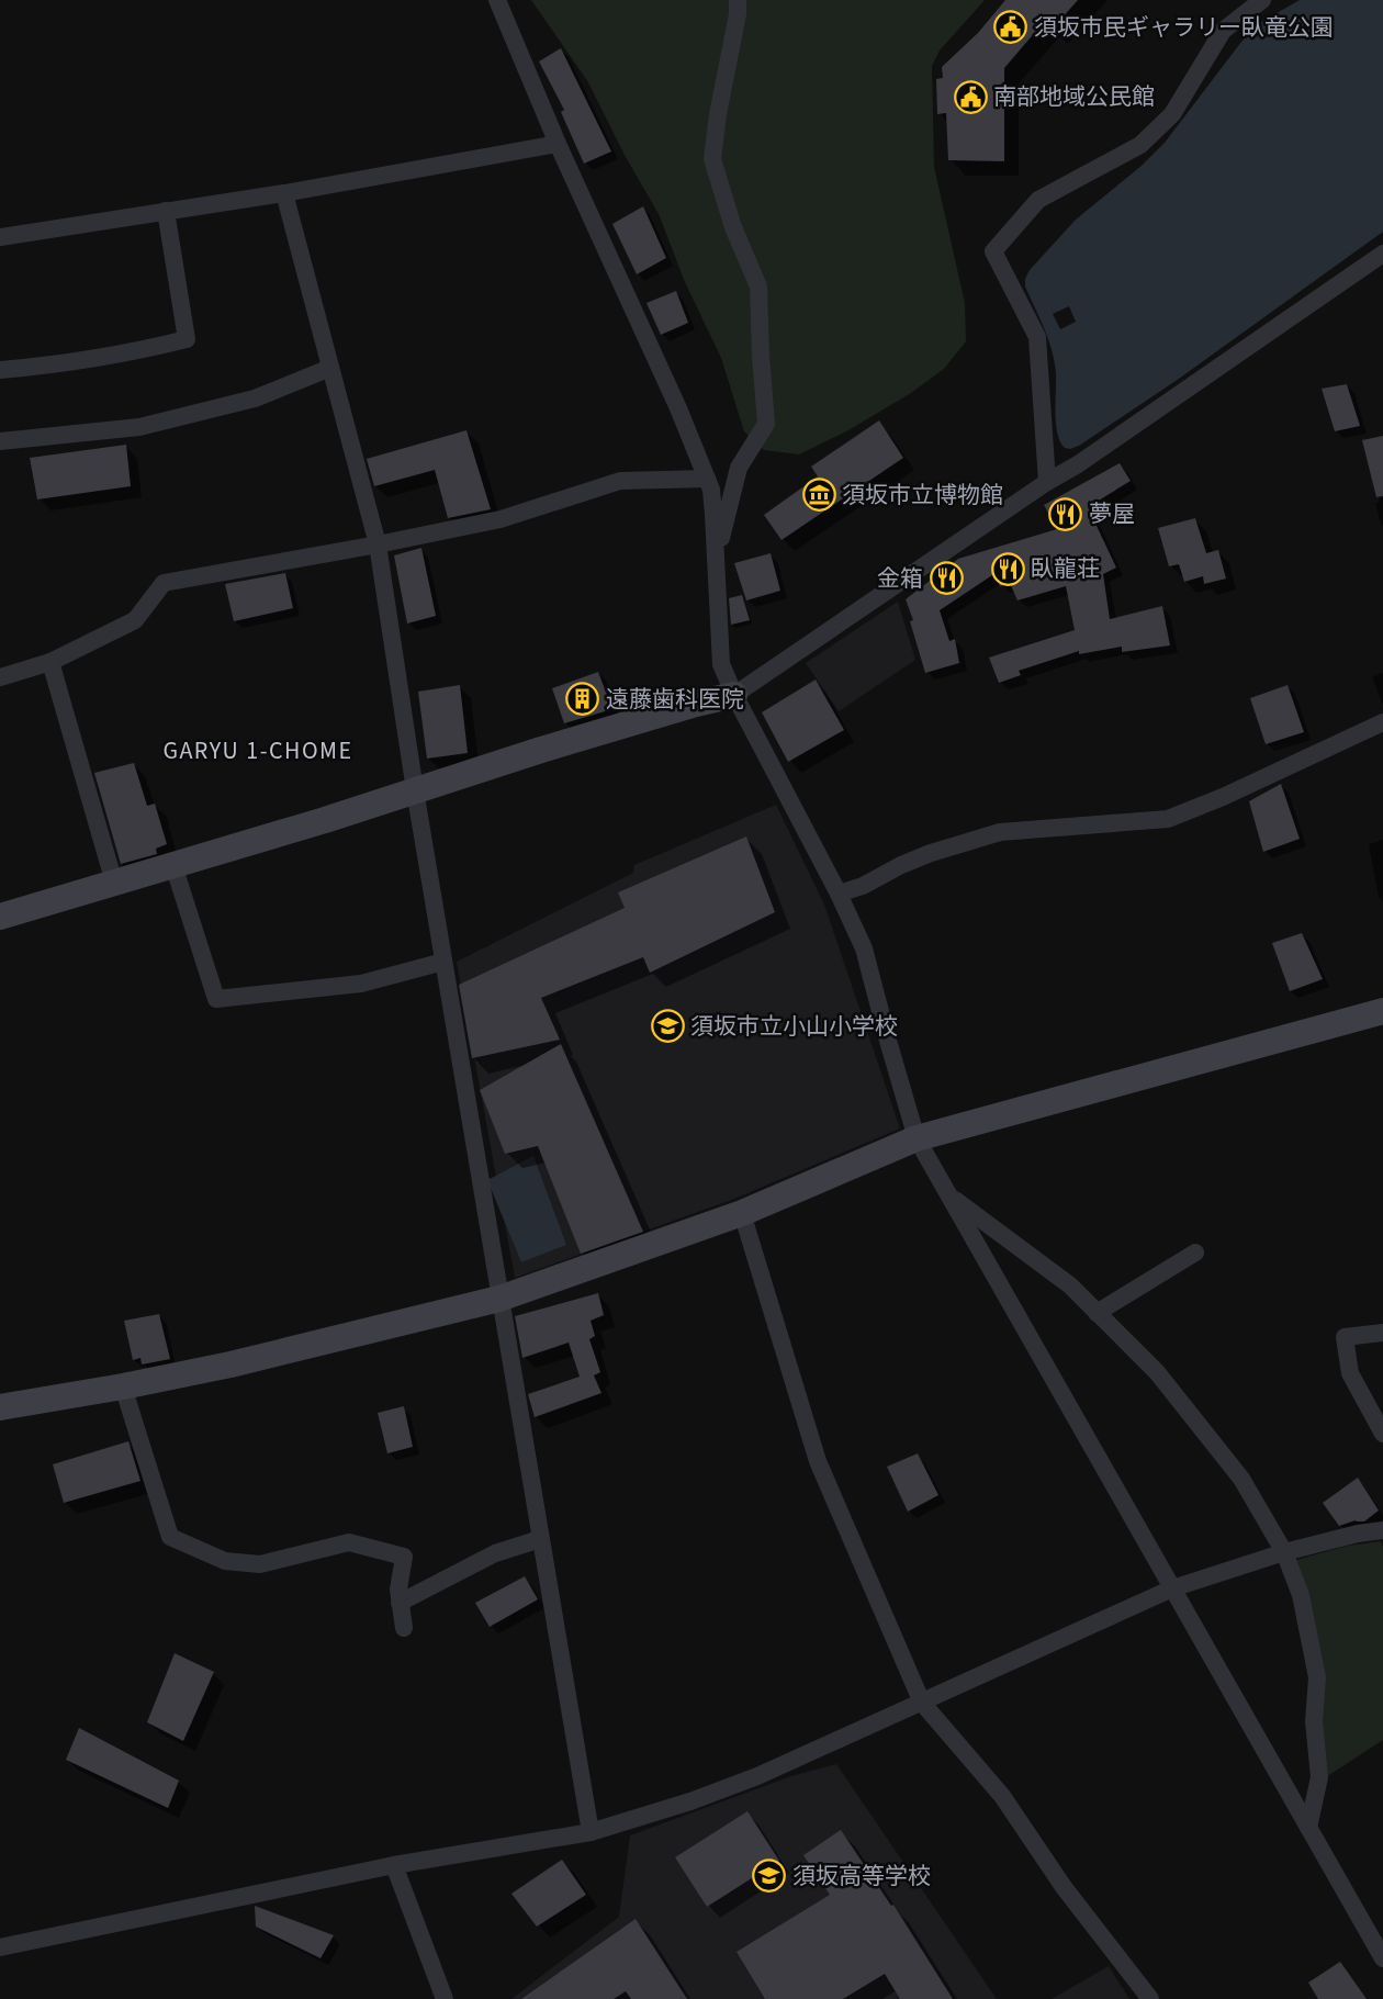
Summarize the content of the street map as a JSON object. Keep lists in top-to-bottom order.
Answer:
{
  "districts": ["GARYU 1-CHOME"],
  "places": {
    "public building": ["須坂市民ギャラリー臥竜公園", "南部地域公民館"],
    "museum": ["須坂市立博物館"],
    "restaurant": ["夢屋", "臥龍荘", "金箱"],
    "building": ["遠藤歯科医院"],
    "school or university": ["須坂市立小山小学校", "須坂高等学校"]
  }
}
